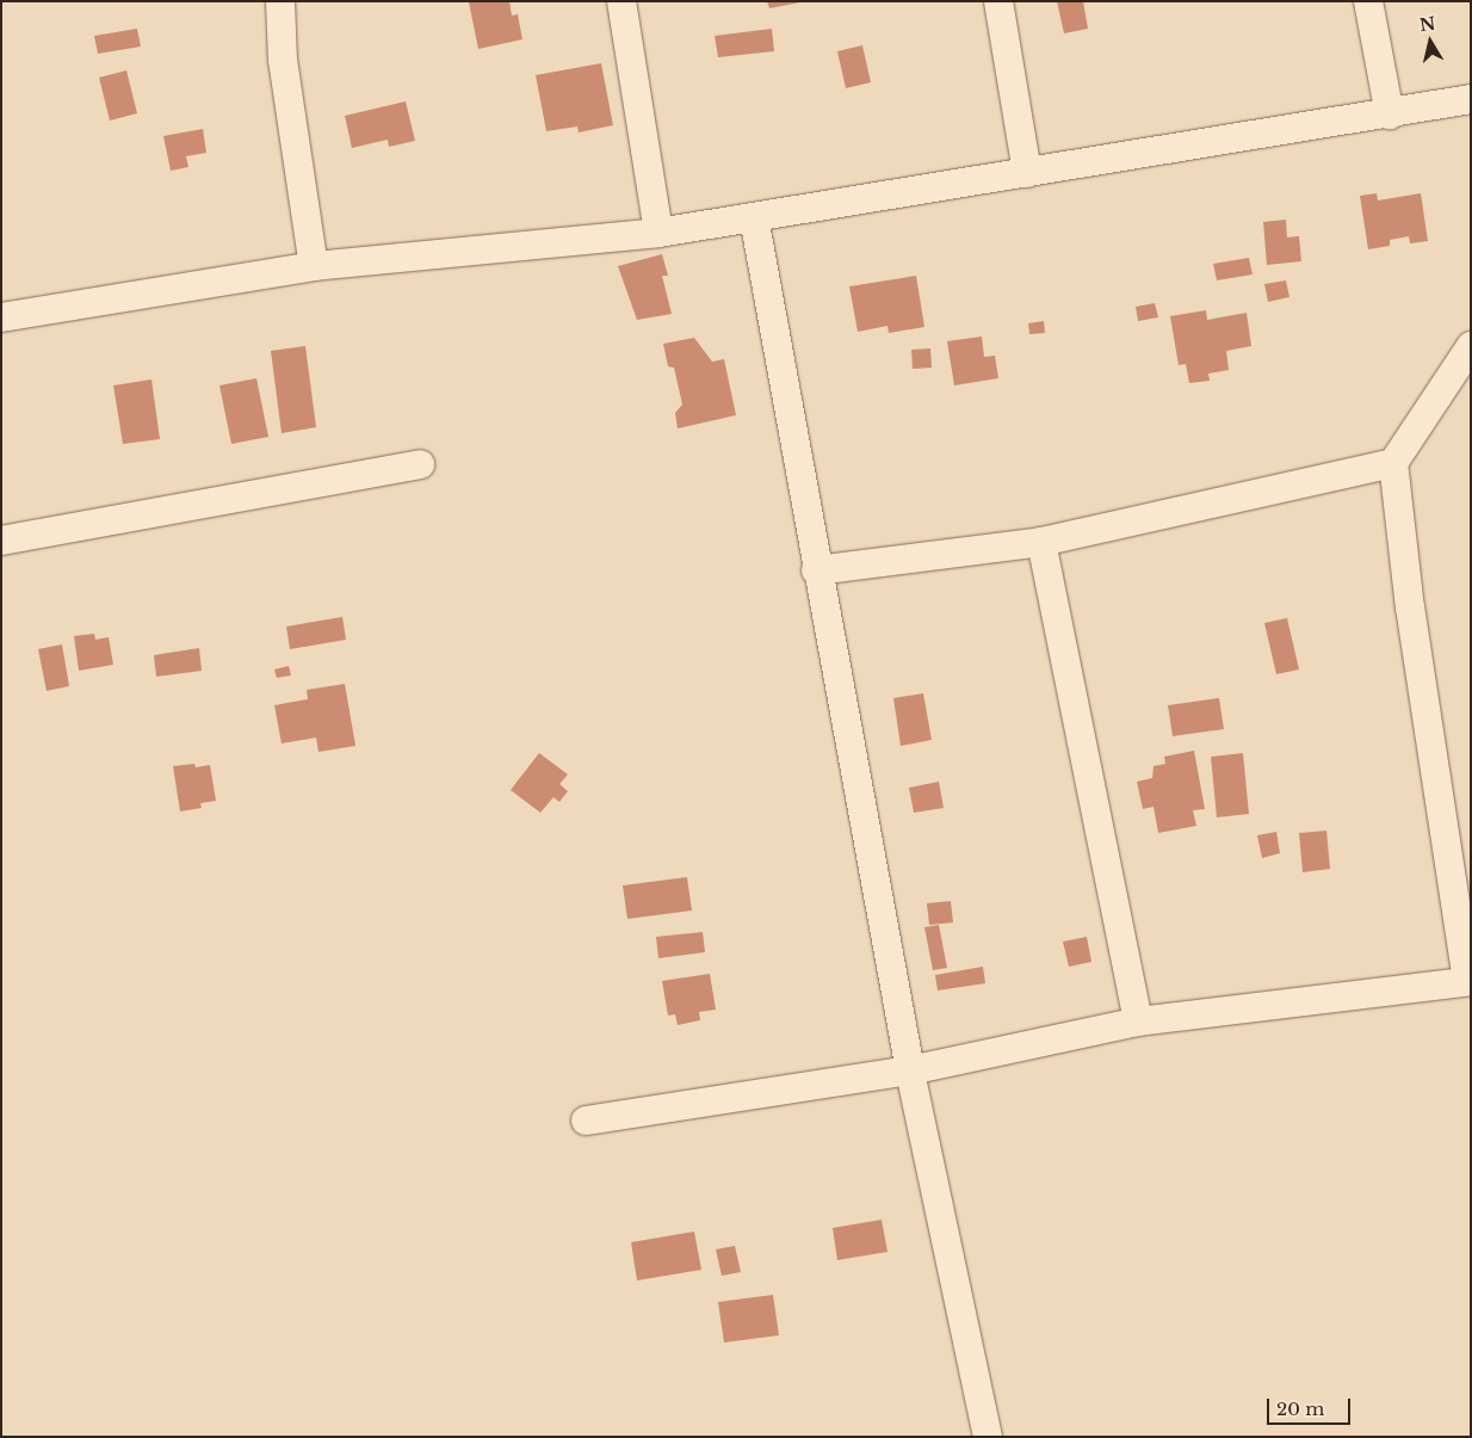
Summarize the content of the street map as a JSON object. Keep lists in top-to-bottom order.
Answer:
{
  "scale_bar": "20 m",
  "north": "top"
}
